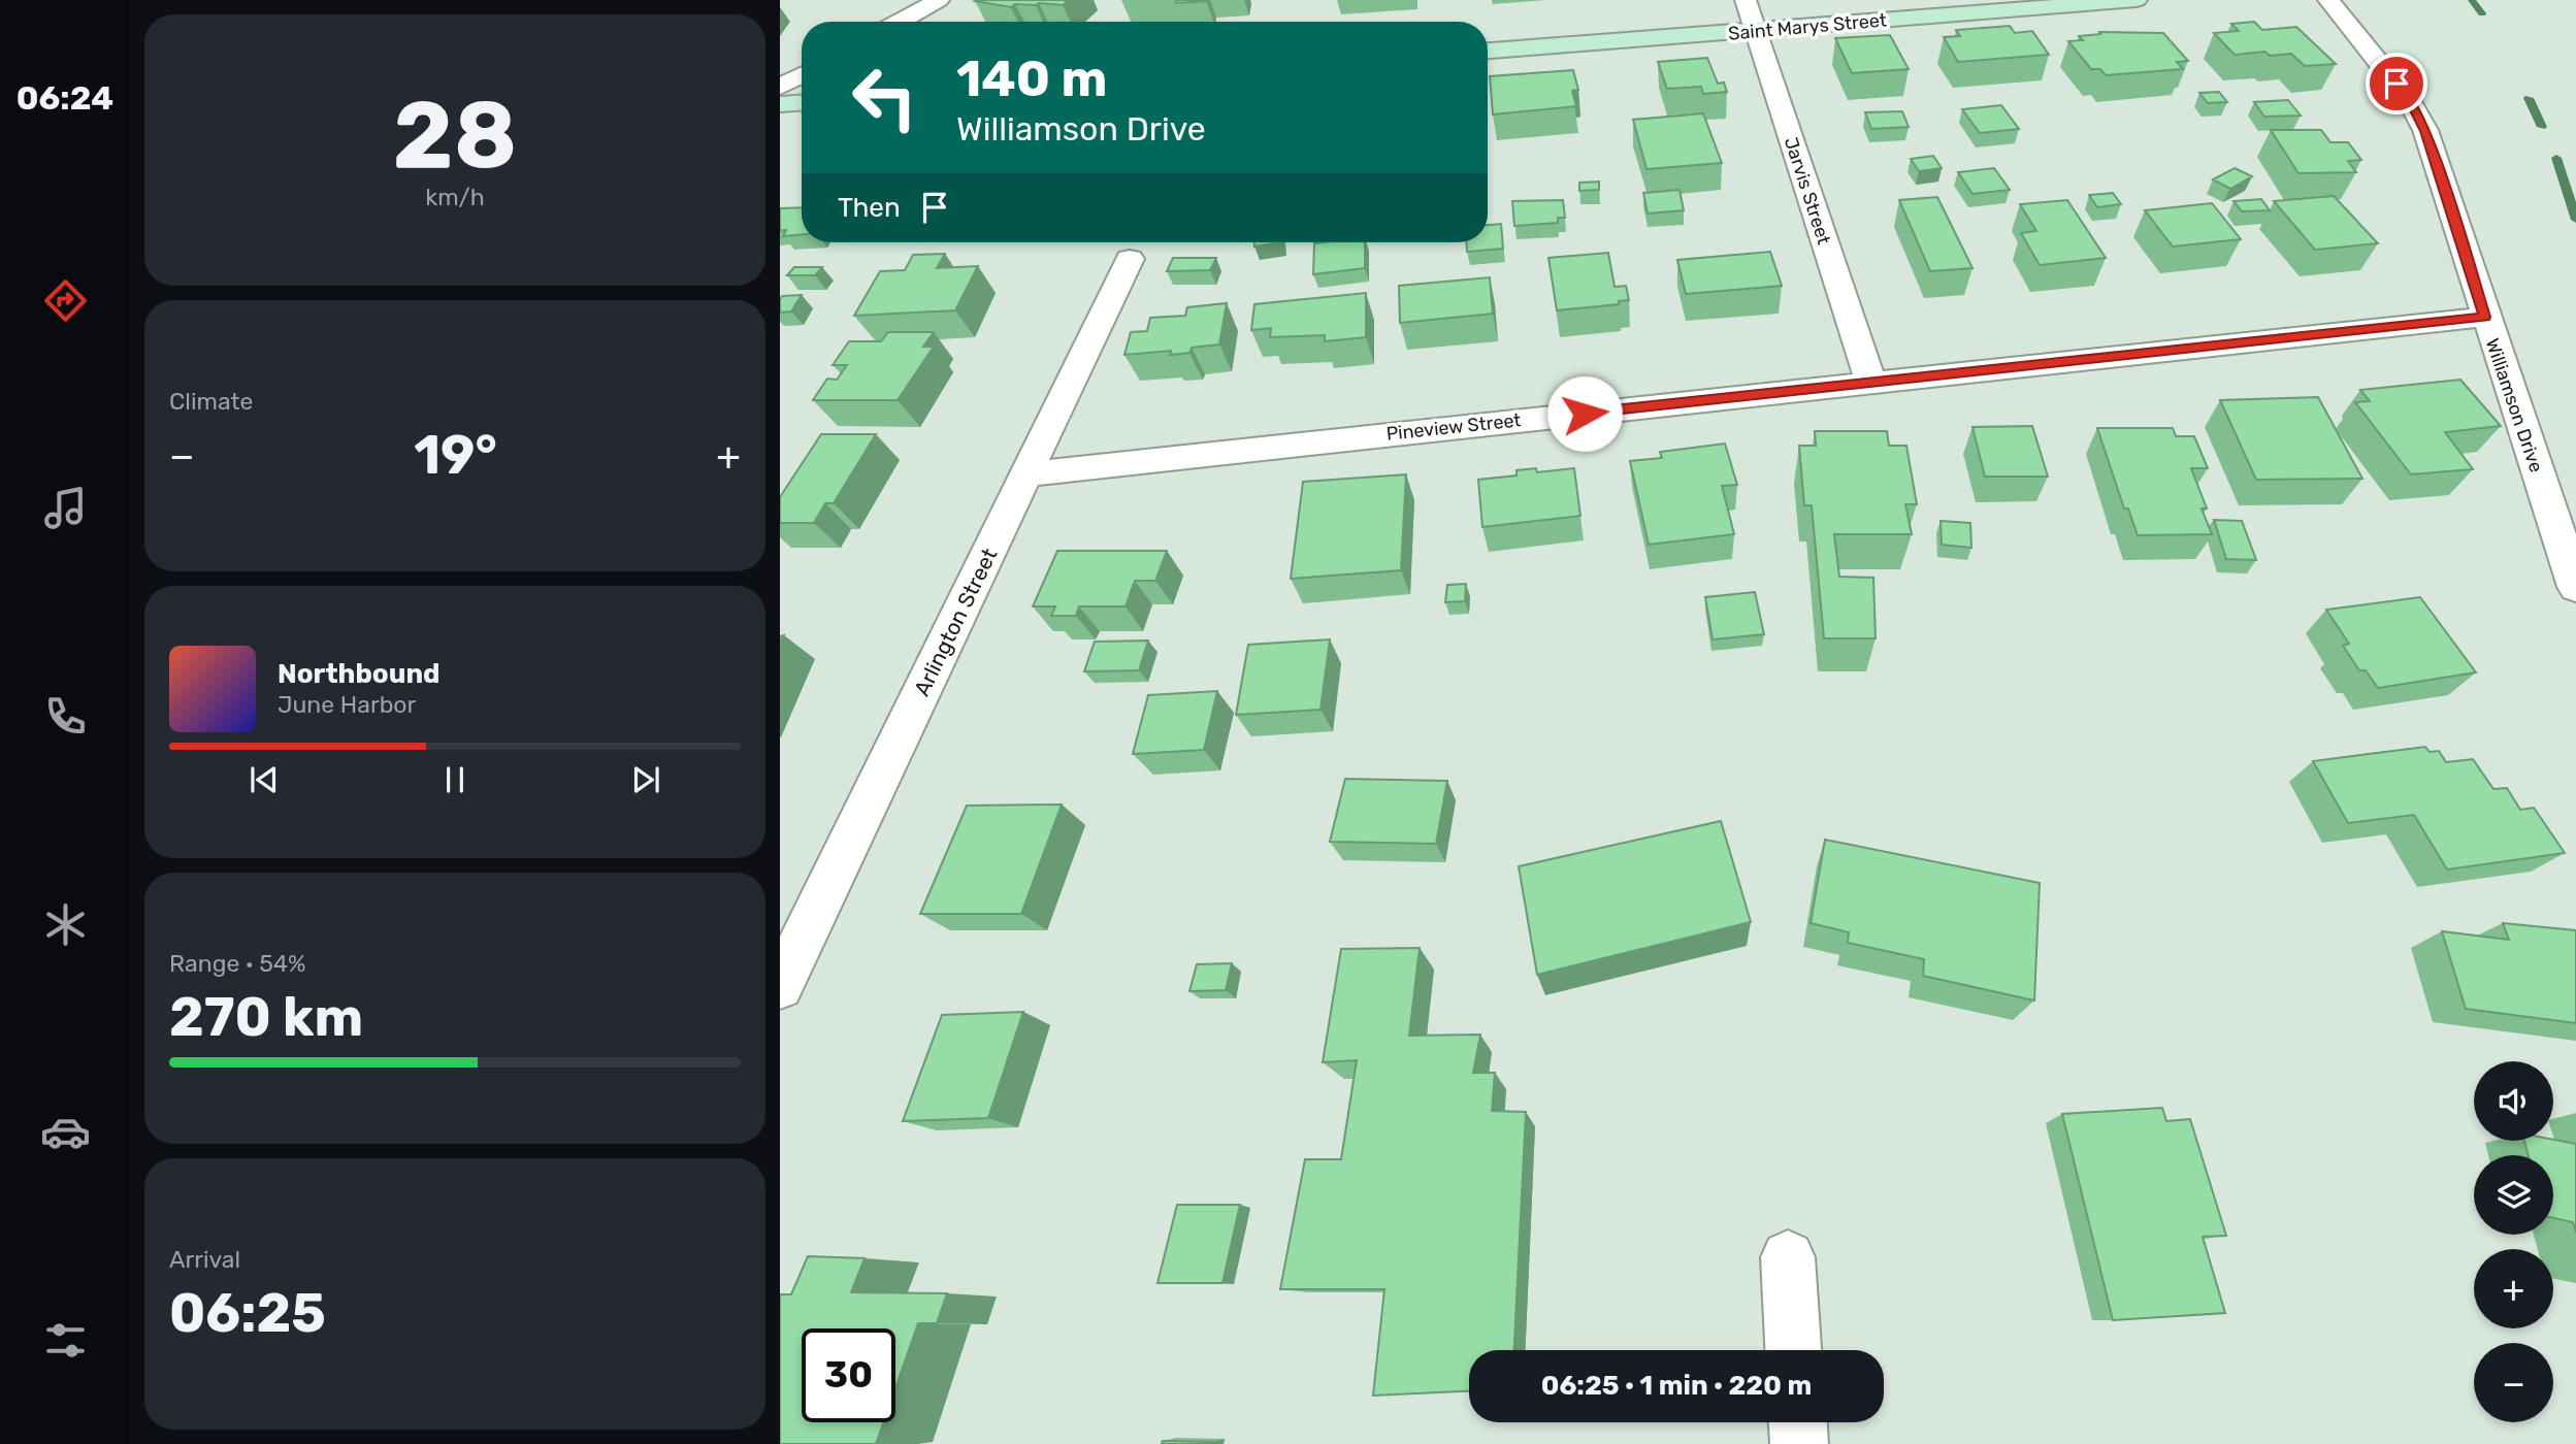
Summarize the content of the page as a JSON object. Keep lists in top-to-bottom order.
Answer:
{
  "streets": {
    "main road": ["Saint Marys Street"],
    "street": [
      "Jarvis Street",
      "Williamson Drive",
      "Pineview Street",
      "Arlington Street"
    ]
  },
  "crossings": [
    ["Saint Marys Street", "Jarvis Street"],
    ["Jarvis Street", "Pineview Street"],
    ["Williamson Drive", "Pineview Street"],
    ["Pineview Street", "Arlington Street"]
  ],
  "page": {
    "tabs": "06:24",
    "tile": [
      ["28", "km/h"],
      "Climate",
      ["Range · 54%", "270 km"],
      ["Arrival", "06:25"]
    ],
    "turn": ["140 m", "Williamson Drive"],
    "then": "Then",
    "heat": ["−", "19°", "+"],
    "song": ["Northbound", "June Harbor"],
    "map_buttons": ["+", "−"],
    "limit": "30",
    "trip": "06:25 · 1 min · 220 m"
  }
}
